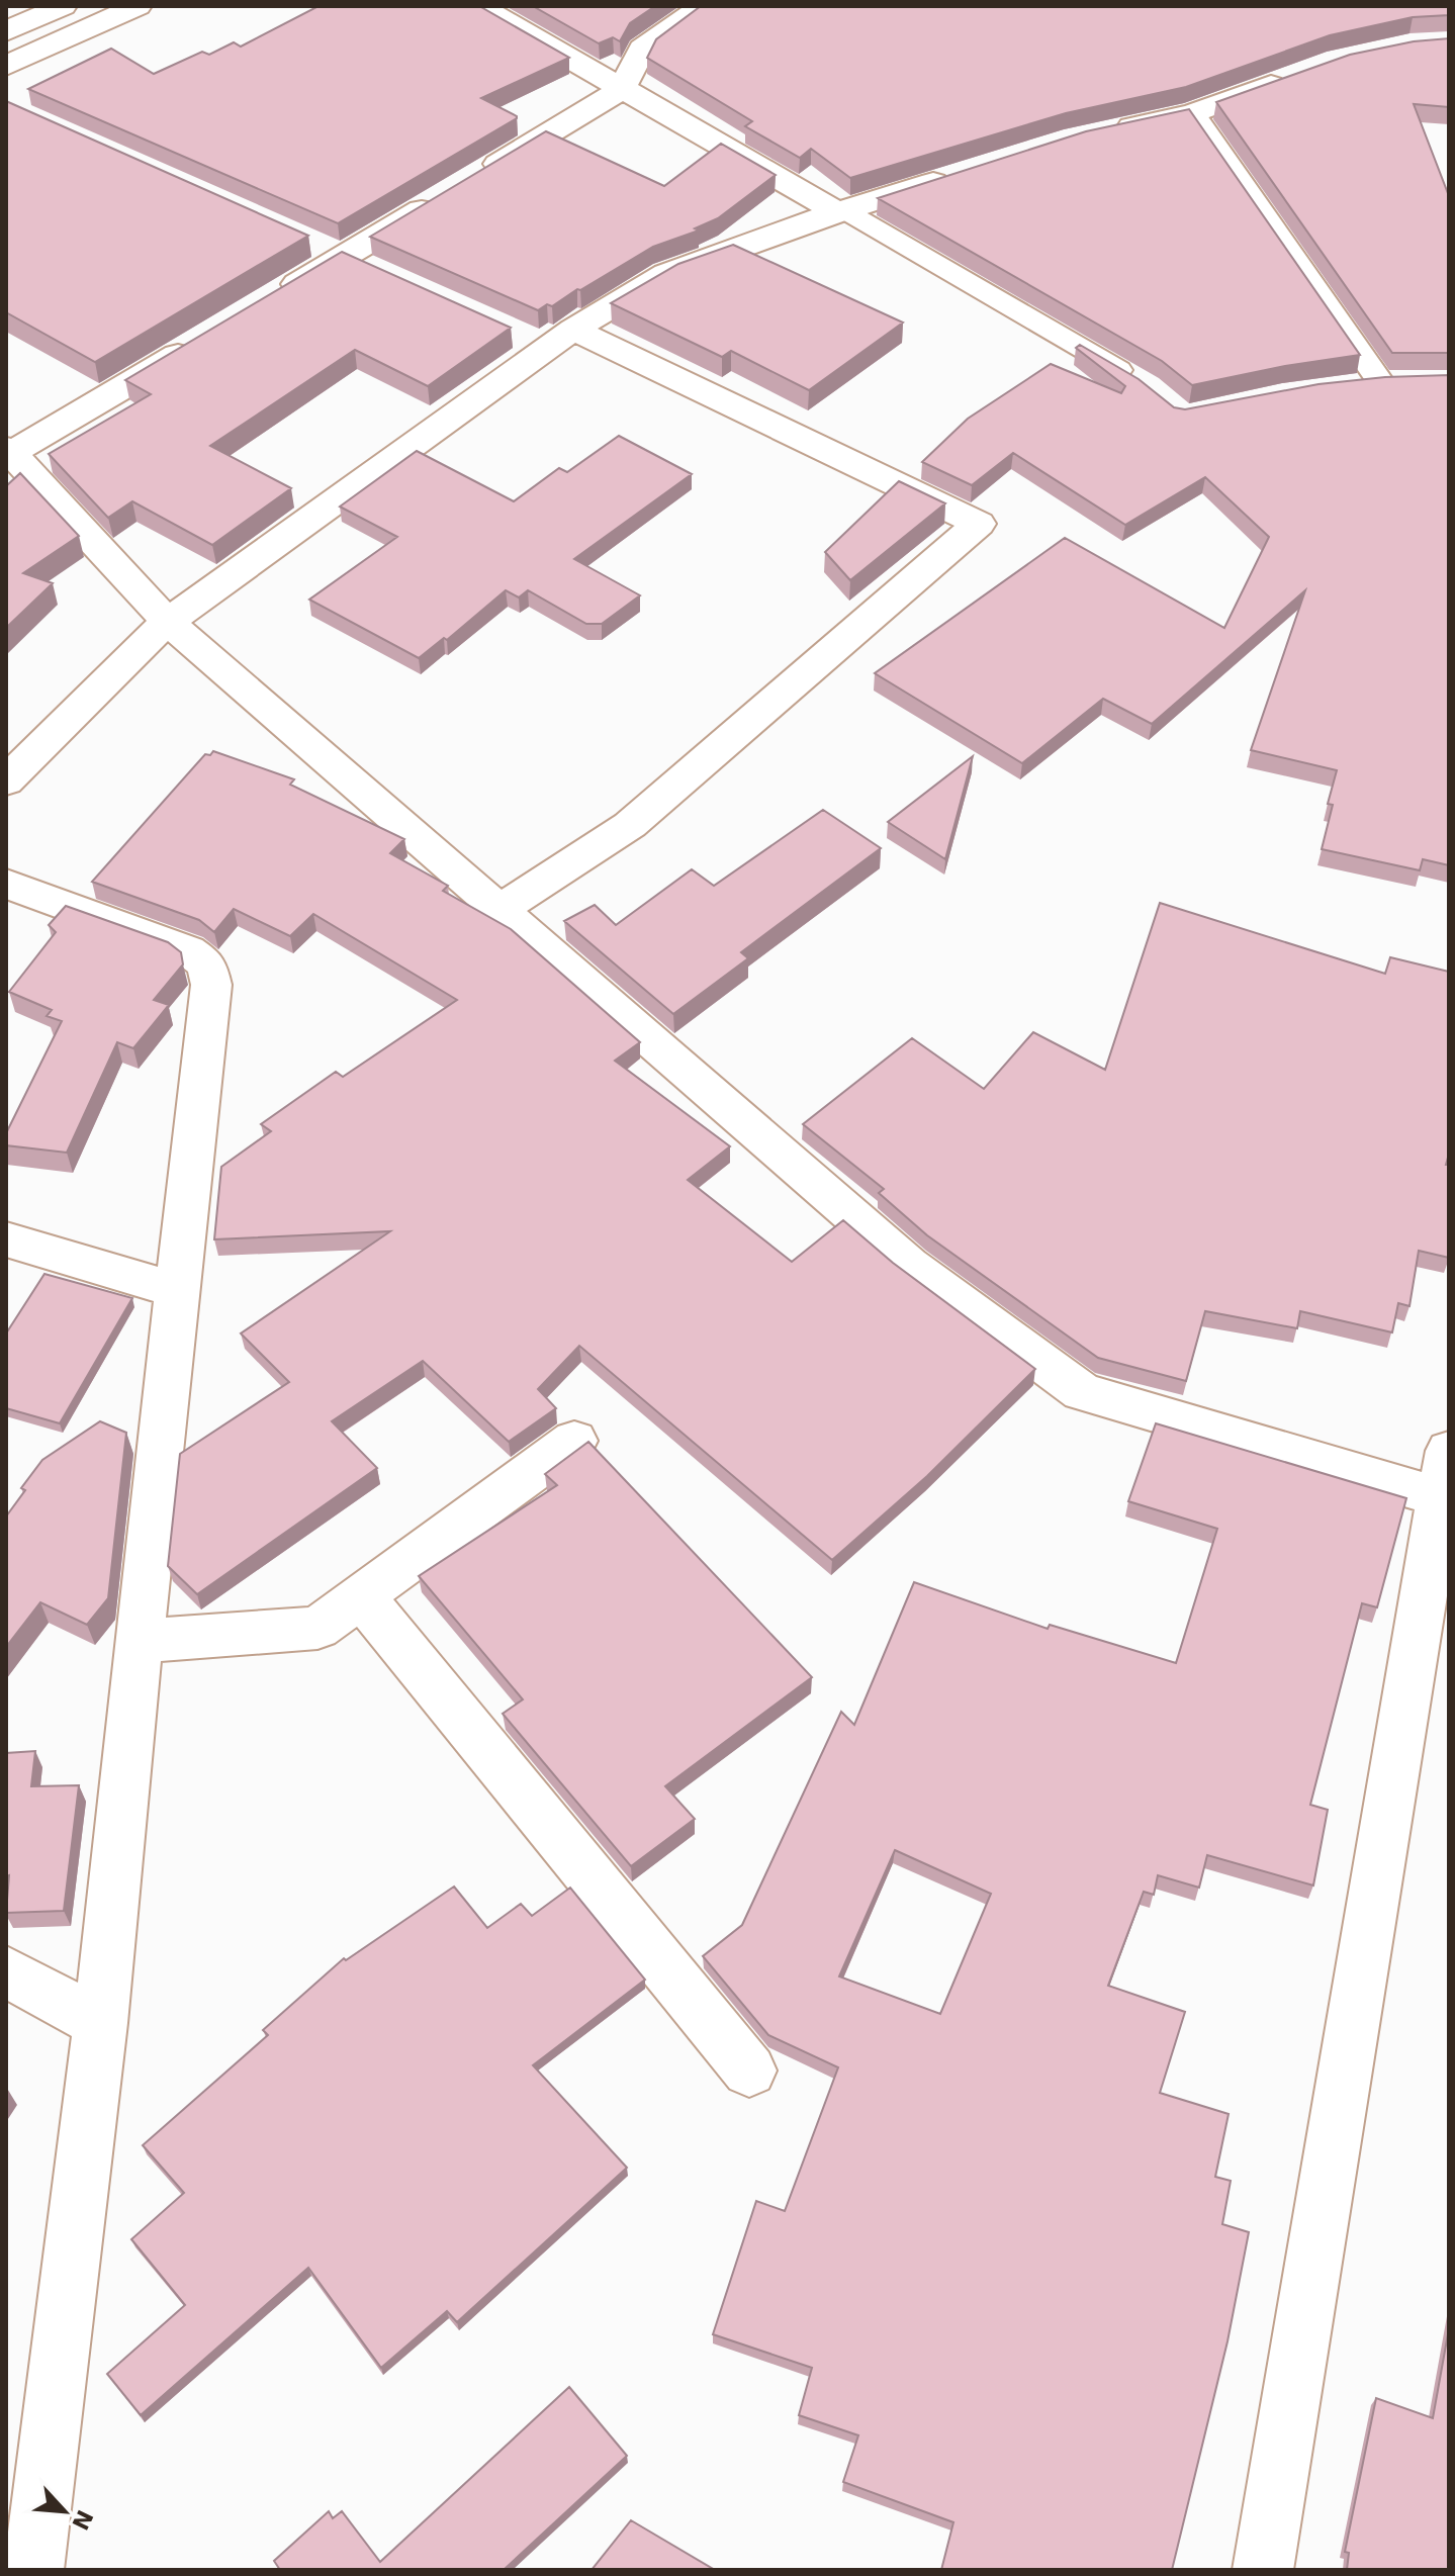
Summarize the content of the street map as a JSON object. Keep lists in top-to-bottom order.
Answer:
{
  "north": "bottom right"
}
